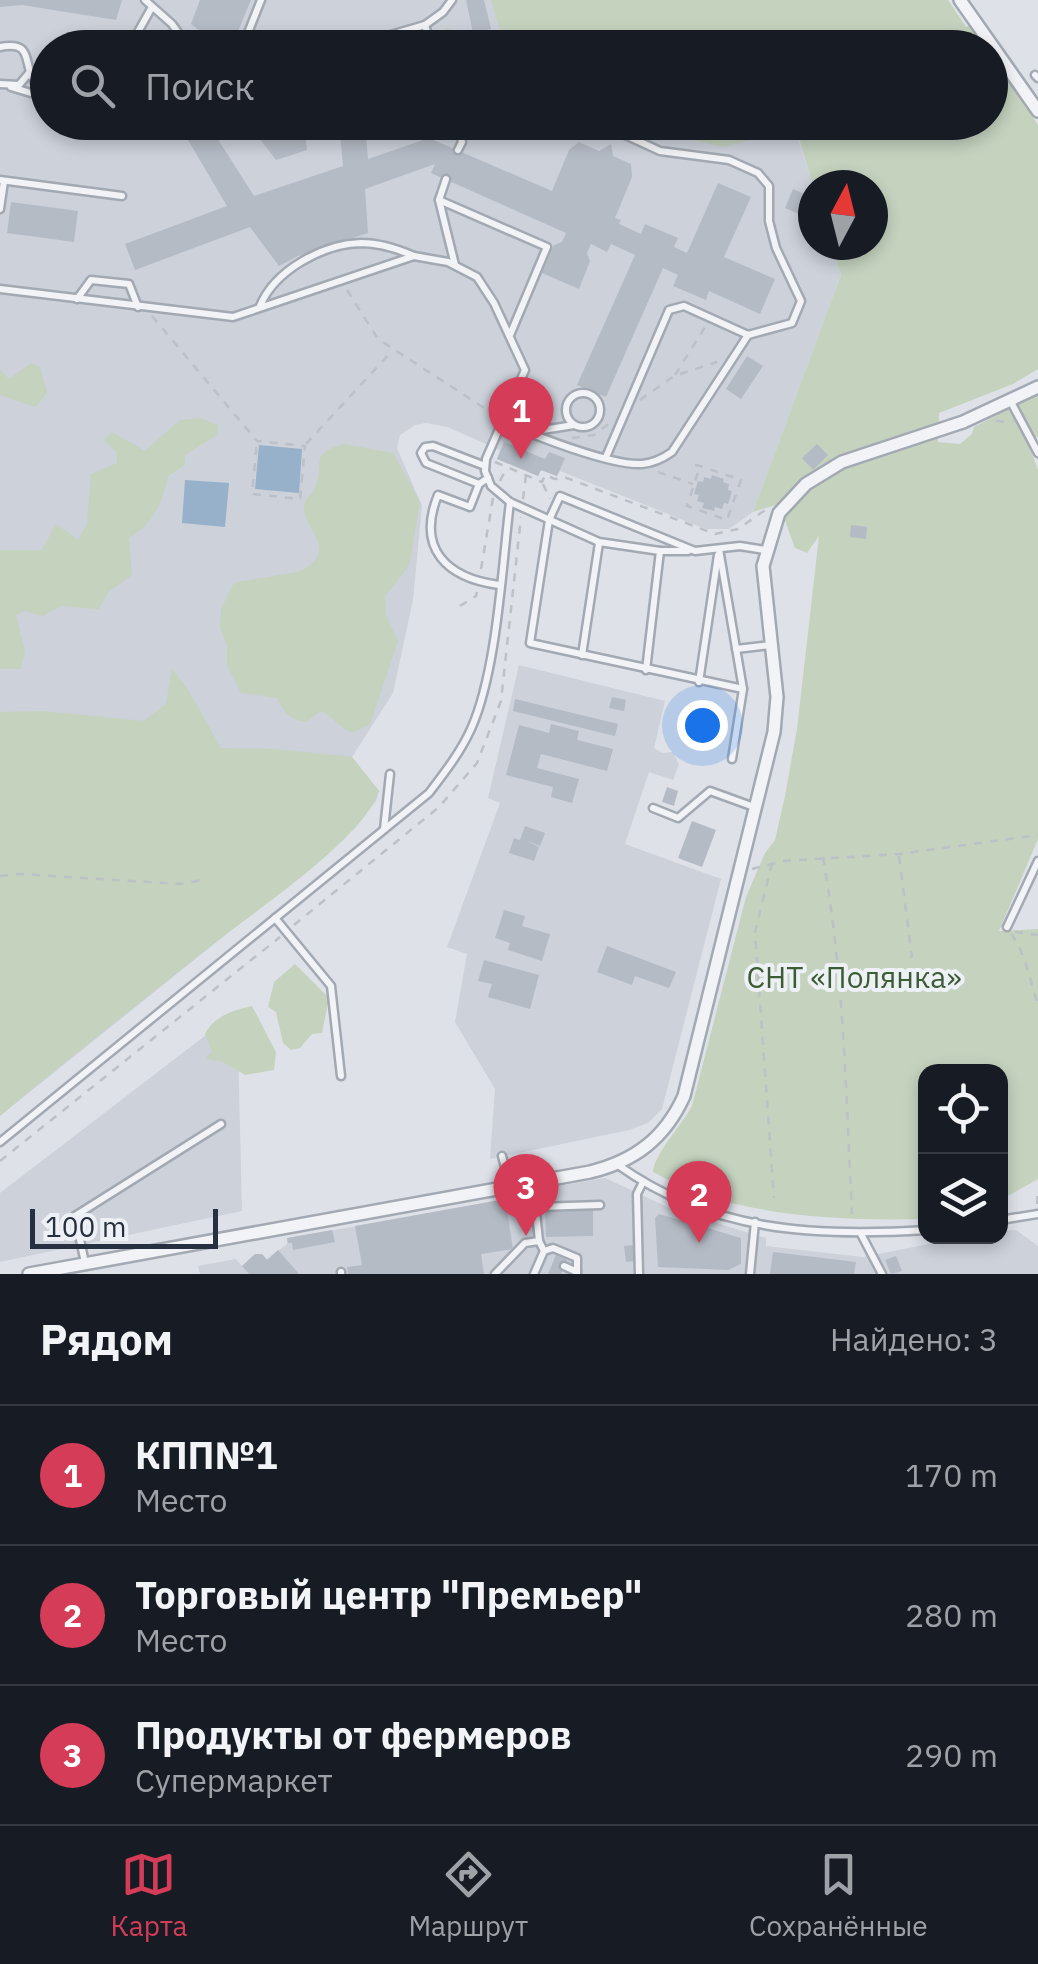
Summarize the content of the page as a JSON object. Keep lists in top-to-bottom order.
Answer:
{
  "parks": ["СНТ «Полянка»"],
  "scale_bar": "100 m",
  "north": "top",
  "page": {
    "search": "Поиск",
    "pins": ["1", "3", "2"],
    "scale": "100 m",
    "heading": ["Рядом", "Найдено: 3"],
    "list": [
      {
        "mark": "1",
        "name": "КПП№1",
        "note": "Место",
        "value": "170 m"
      },
      {
        "mark": "2",
        "name": "Торговый центр \"Премьер\"",
        "note": "Место",
        "value": "280 m"
      },
      {
        "mark": "3",
        "name": "Продукты от фермеров",
        "note": "Супермаркет",
        "value": "290 m"
      }
    ],
    "nav": ["Карта", "Маршрут", "Сохранённые"]
  }
}
